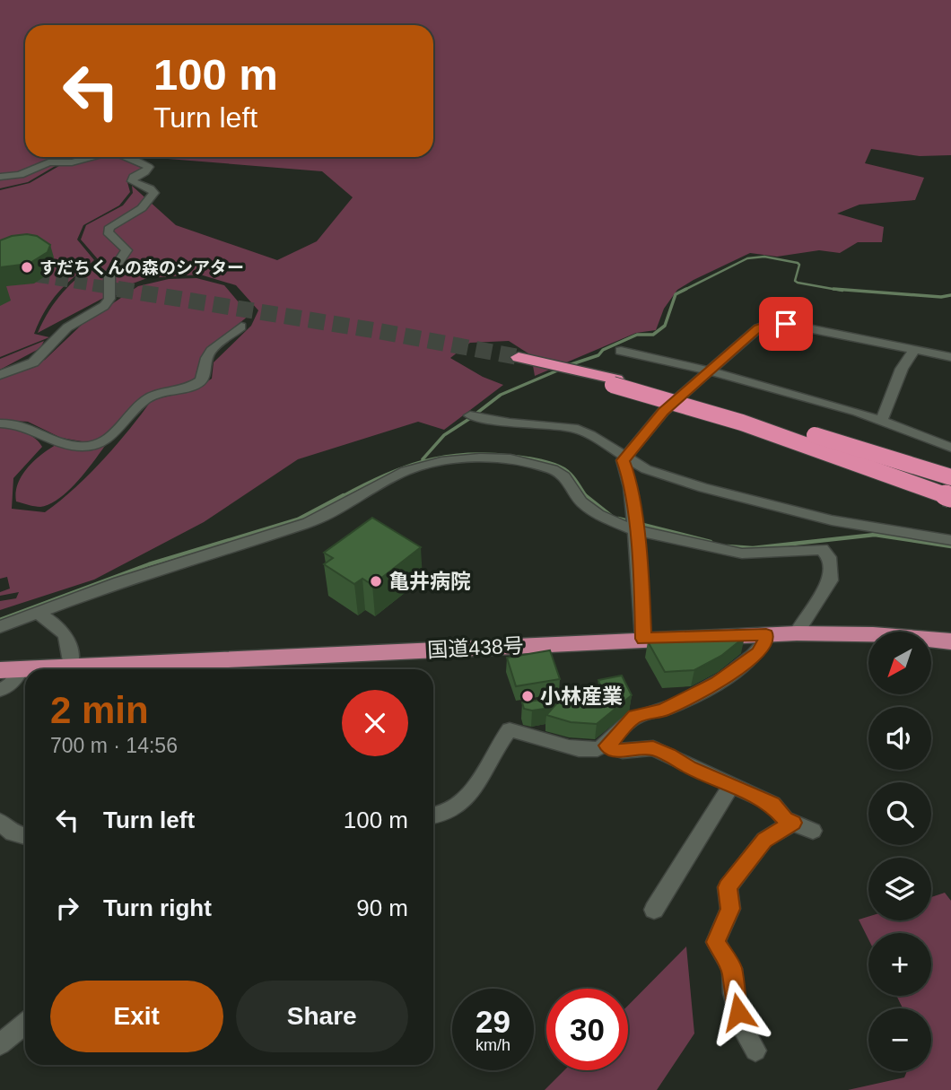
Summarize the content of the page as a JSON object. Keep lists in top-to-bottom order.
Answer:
{
  "streets": {
    "highway": ["国道438号"]
  },
  "places": ["すだちくんの森のシアター", "亀井病院", "小林産業"],
  "north": "bottom left",
  "page": {
    "turn": ["100 m", "Turn left"],
    "map_buttons": ["+", "−"],
    "heading": ["2 min", "700 m · 14:56"],
    "list": [
      {
        "name": "Turn left",
        "value": "100 m"
      },
      {
        "name": "Turn right",
        "value": "90 m"
      }
    ],
    "buttons": ["Exit", "Share"],
    "speed": "29 km/h",
    "limit": "30"
  }
}
